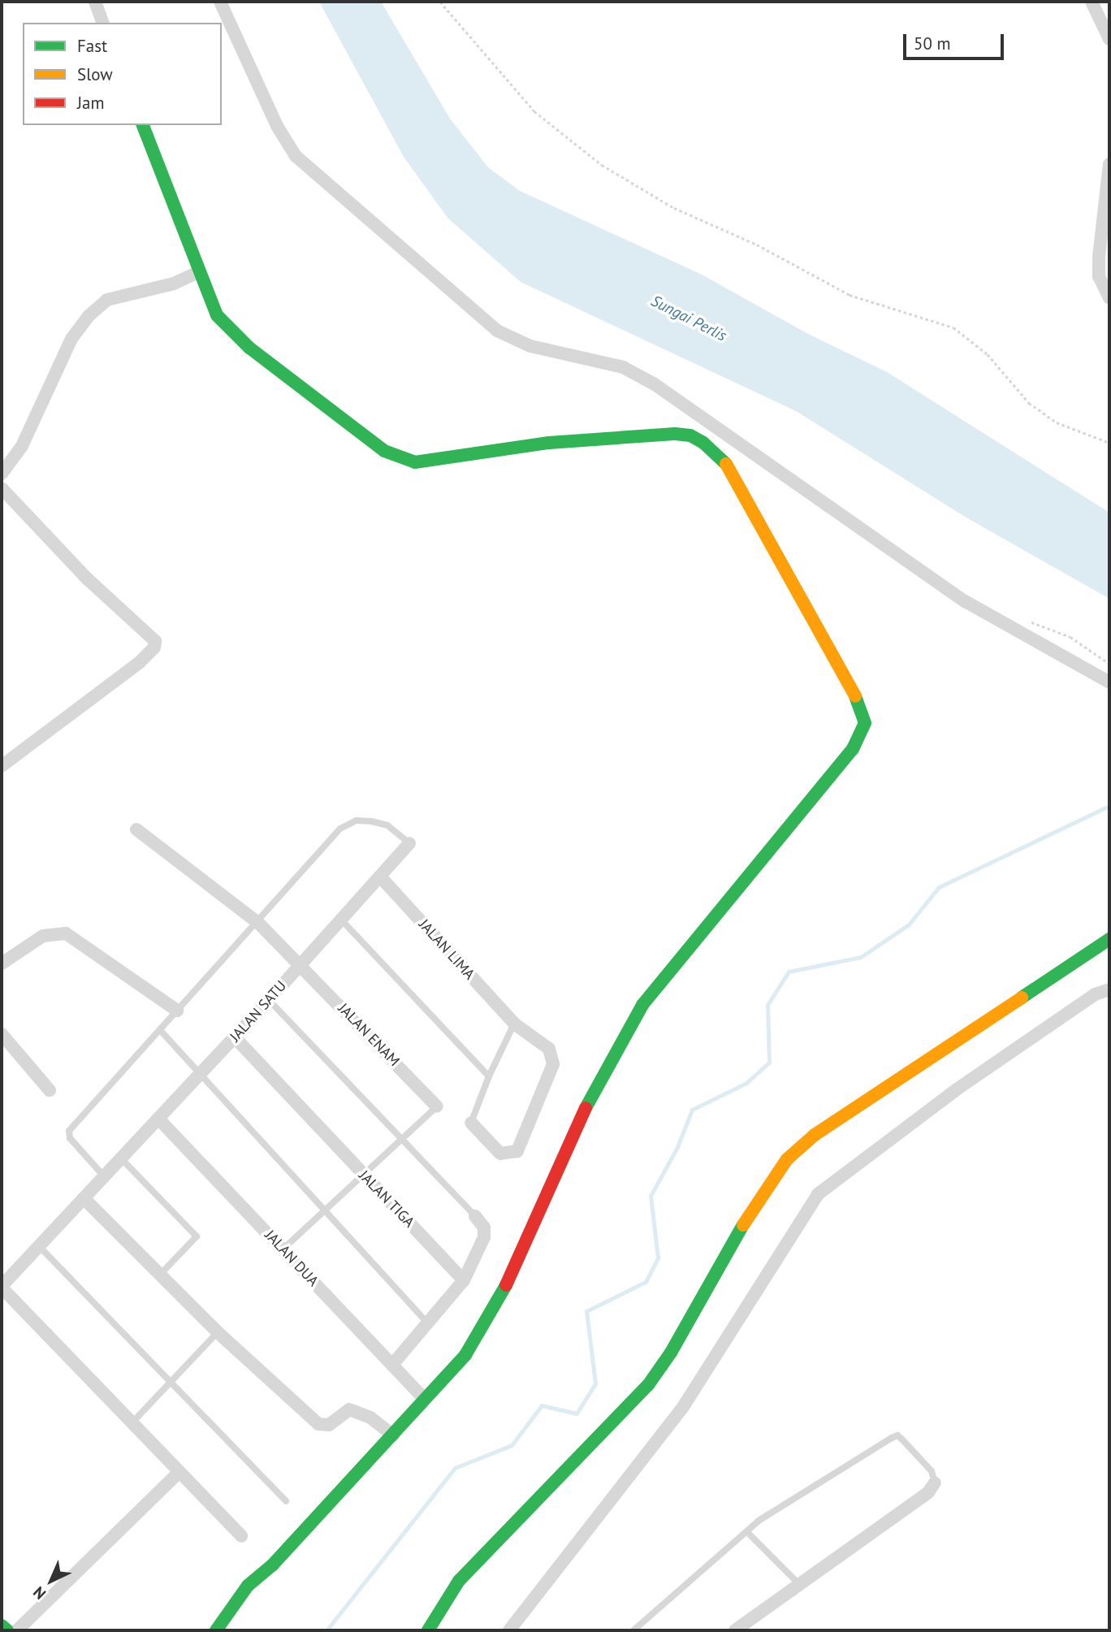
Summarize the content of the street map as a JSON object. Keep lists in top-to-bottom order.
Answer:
{
  "streets": {
    "street": [
      "JALAN LIMA",
      "JALAN SATU",
      "JALAN ENAM",
      "JALAN TIGA",
      "JALAN DUA"
    ]
  },
  "crossings": [
    ["JALAN LIMA", "JALAN SATU"],
    ["JALAN SATU", "JALAN ENAM"],
    ["JALAN SATU", "JALAN TIGA"],
    ["JALAN SATU", "JALAN DUA"]
  ],
  "water": ["Sungai Perlis"],
  "legend": ["Fast", "Slow", "Jam"],
  "scale_bar": "50 m",
  "north": "bottom left"
}
